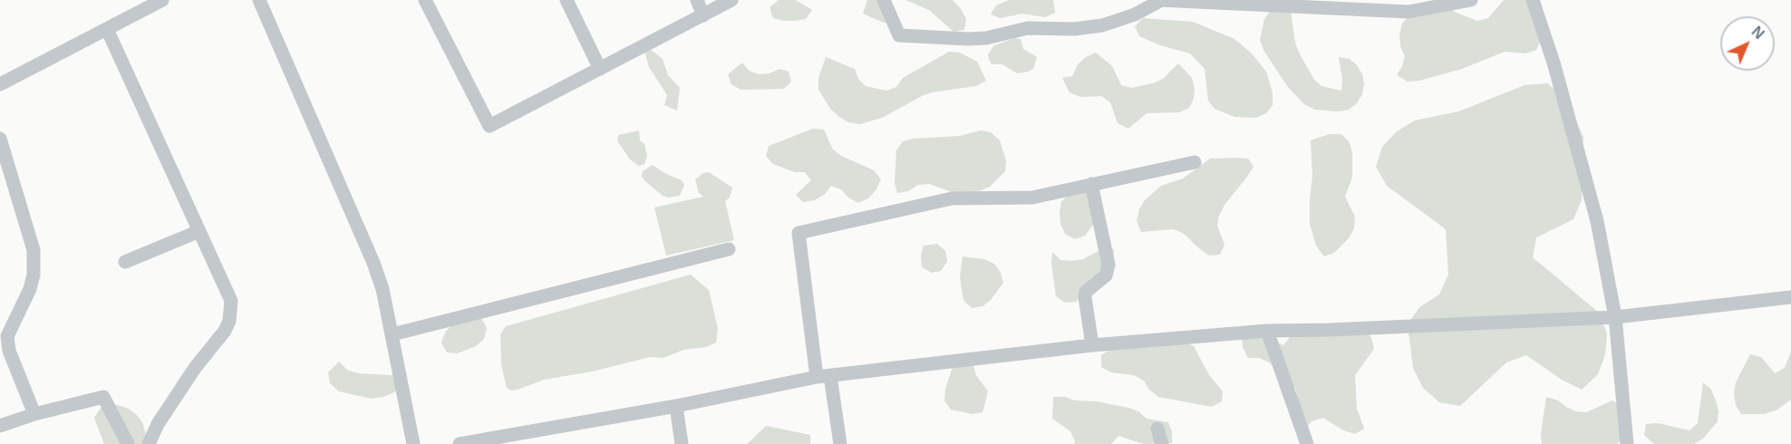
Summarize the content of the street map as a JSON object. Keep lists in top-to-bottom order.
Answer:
{
  "north": "top right"
}
